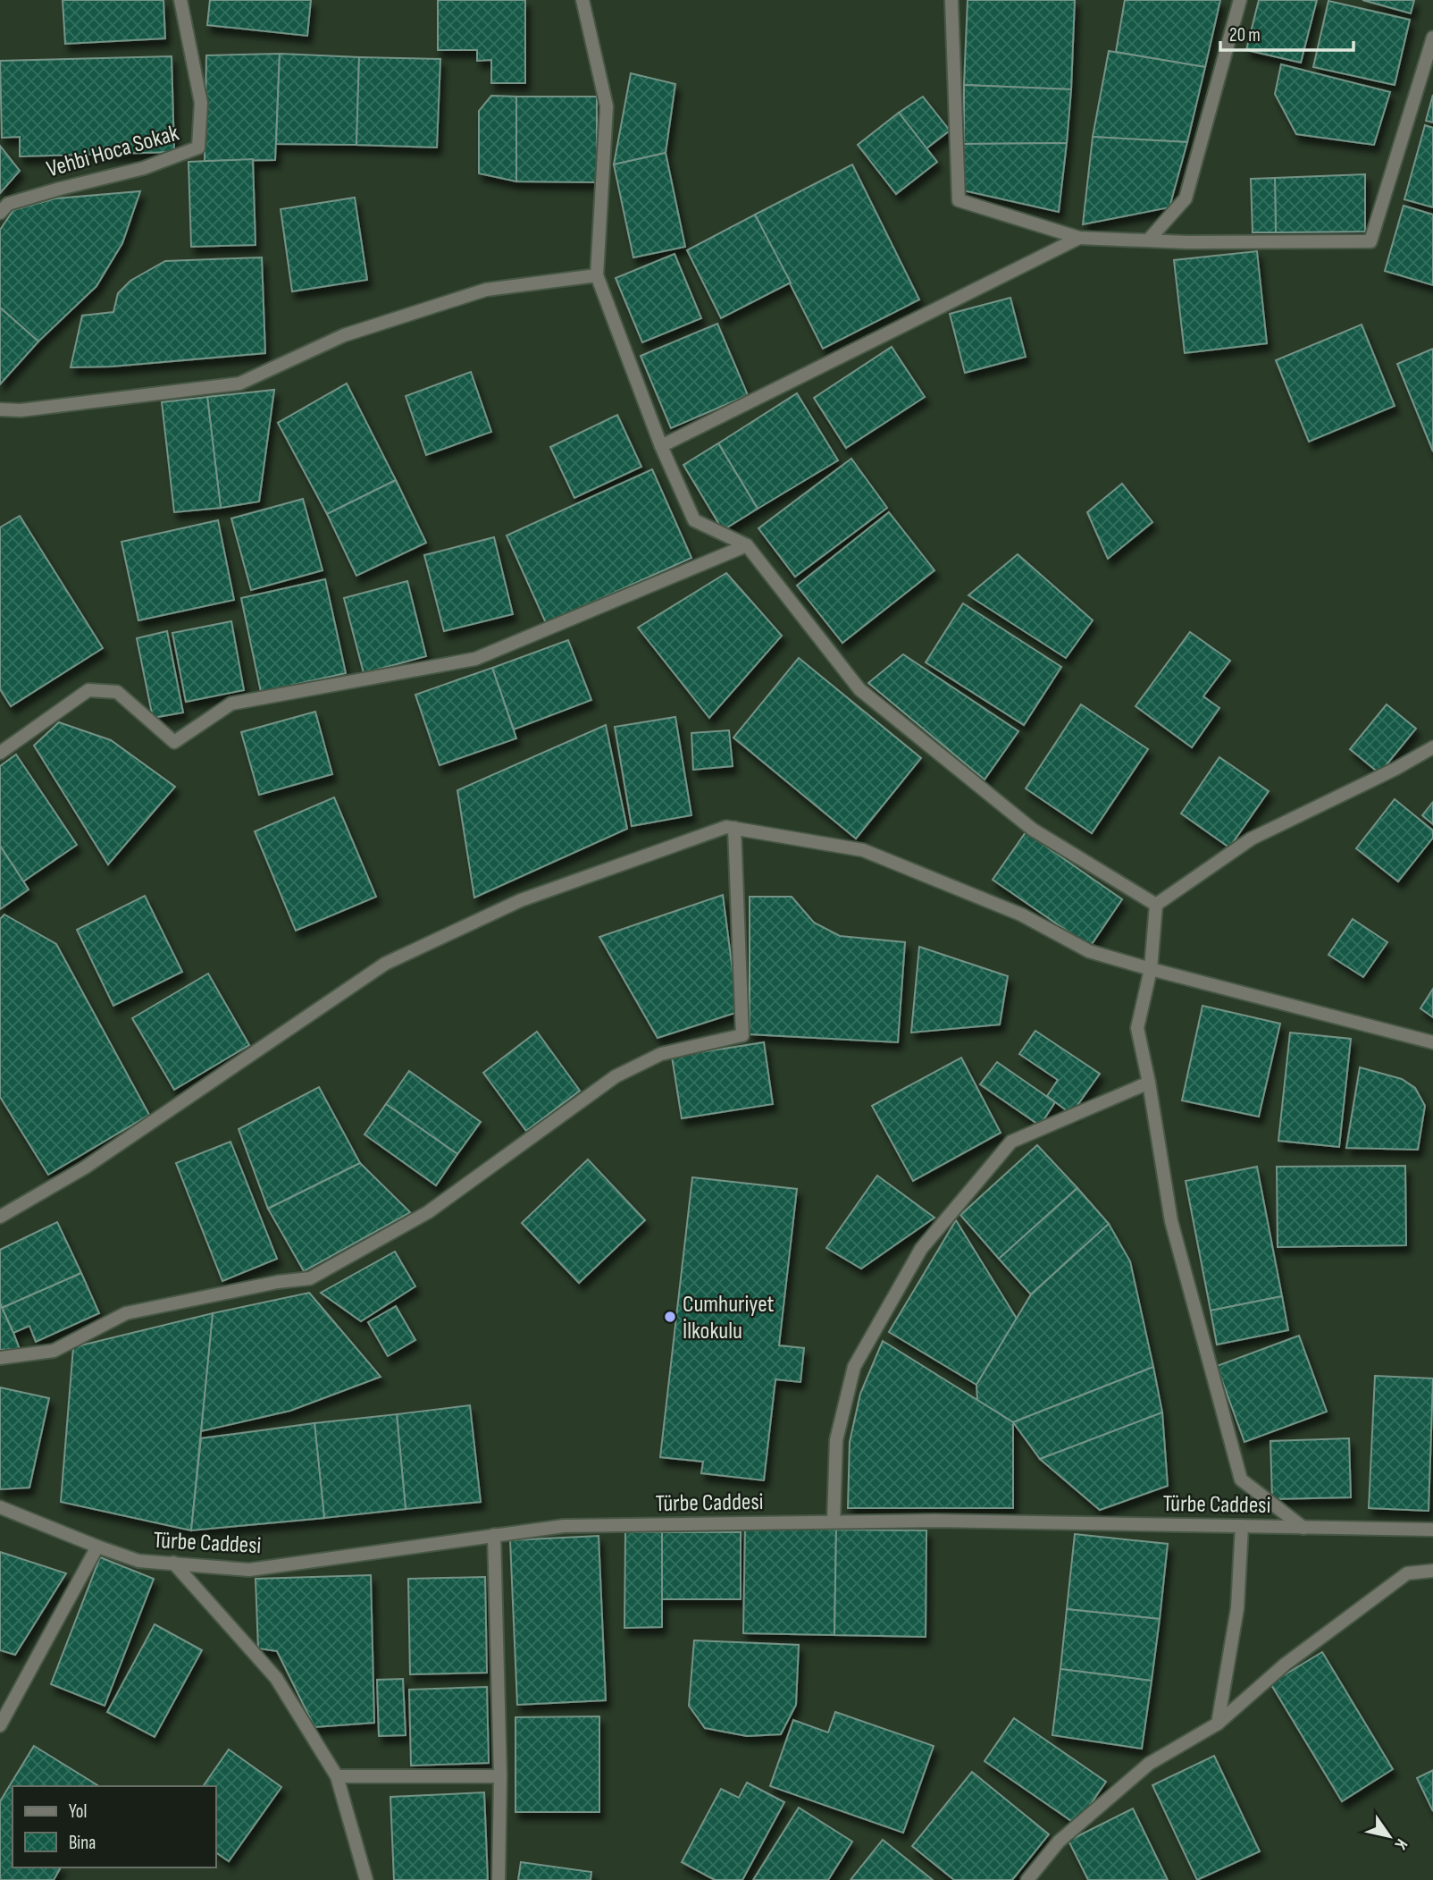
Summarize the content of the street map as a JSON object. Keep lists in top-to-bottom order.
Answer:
{
  "streets": {
    "street": ["Vehbi Hoca Sokak", "Türbe Caddesi"]
  },
  "places": ["Cumhuriyet İlkokulu"],
  "legend": ["Yol", "Bina"],
  "scale_bar": "20 m",
  "north": "bottom right"
}
